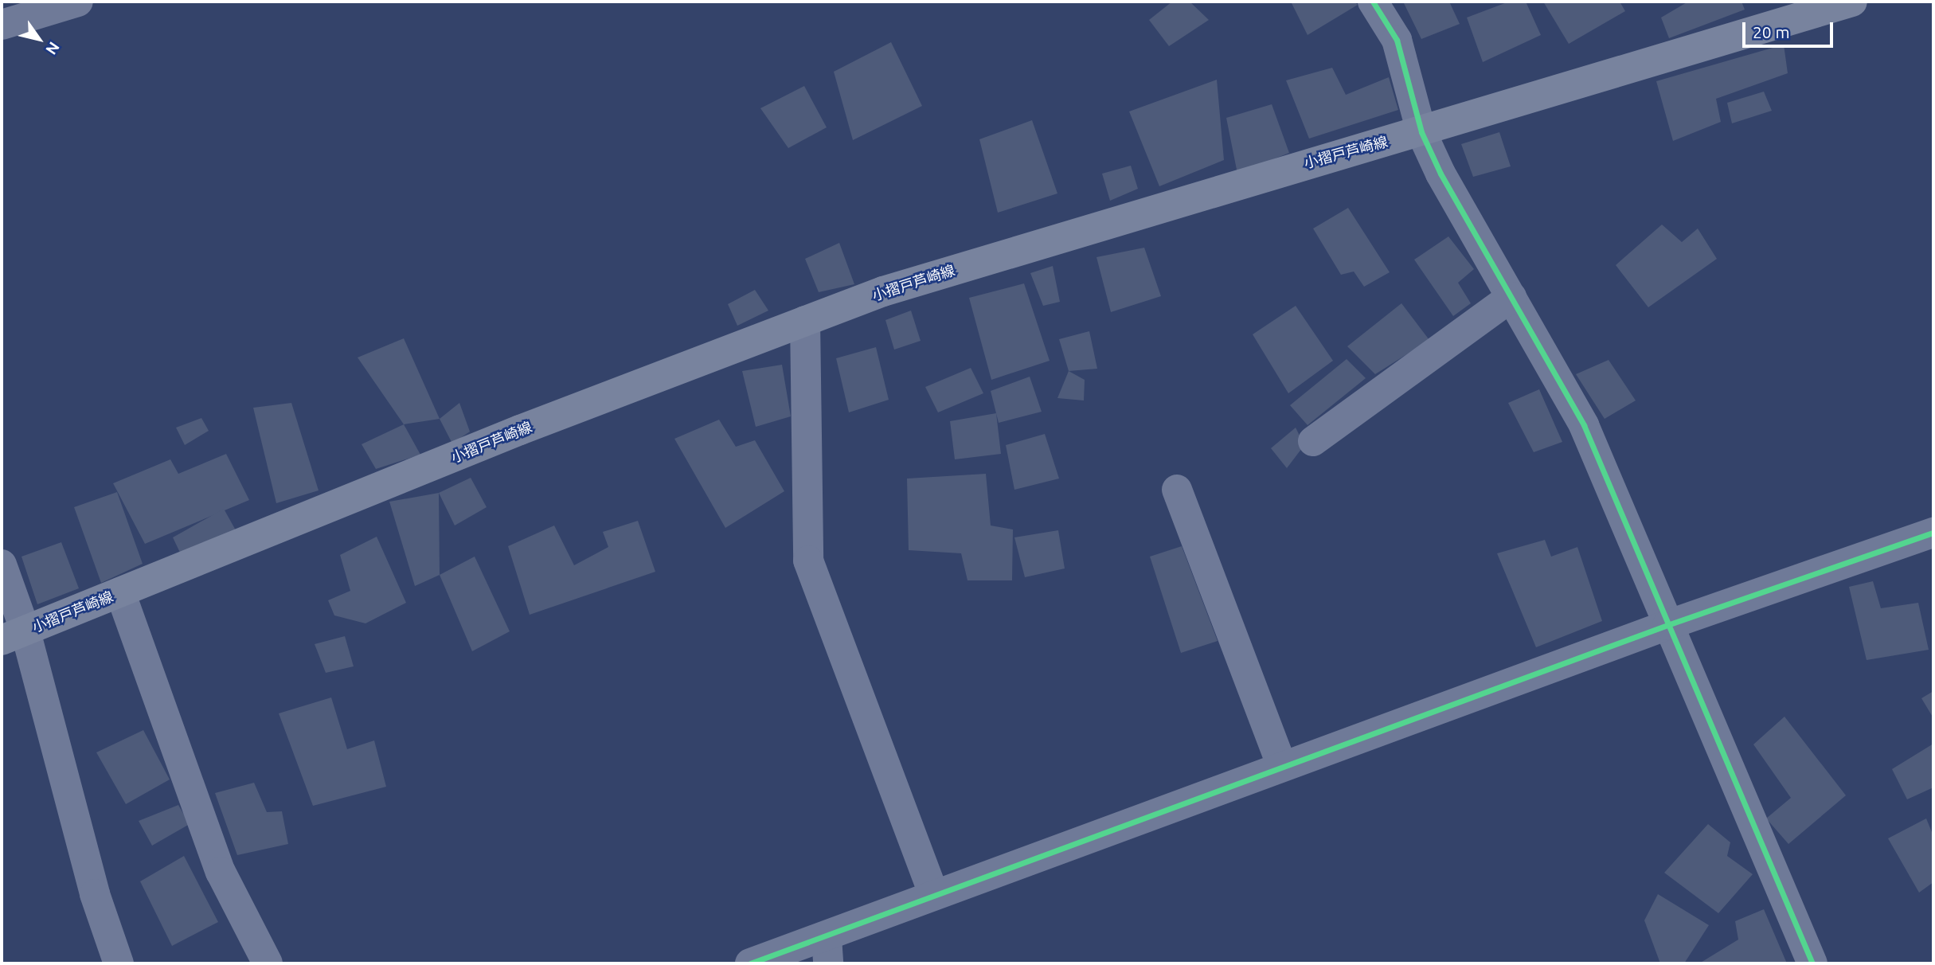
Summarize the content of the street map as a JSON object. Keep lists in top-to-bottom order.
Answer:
{
  "streets": {
    "main road": ["小摺戸芦崎線"]
  },
  "scale_bar": "20 m",
  "north": "bottom right"
}
